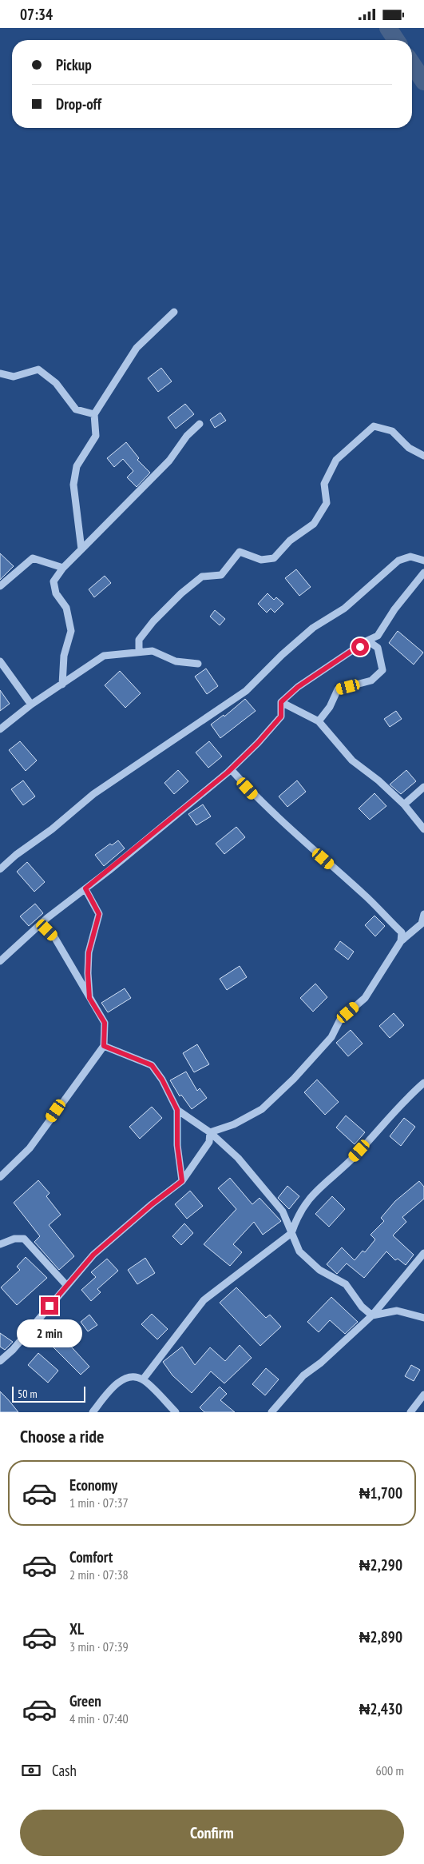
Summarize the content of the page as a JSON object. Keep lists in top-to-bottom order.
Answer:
{
  "scale_bar": "50 m",
  "page": {
    "status": "07:34",
    "banner": ["Pickup", "Drop-off"],
    "bubble": "2 min",
    "scale": "50 m",
    "heading": "Choose a ride",
    "list": [
      {
        "name": "Economy",
        "note": "1 min · 07:37",
        "value": "₦1,700"
      },
      {
        "name": "Comfort",
        "note": "2 min · 07:38",
        "value": "₦2,290"
      },
      {
        "name": "XL",
        "note": "3 min · 07:39",
        "value": "₦2,890"
      },
      {
        "name": "Green",
        "note": "4 min · 07:40",
        "value": "₦2,430"
      }
    ],
    "pay": ["Cash", "600 m"],
    "buttons": "Confirm"
  }
}
